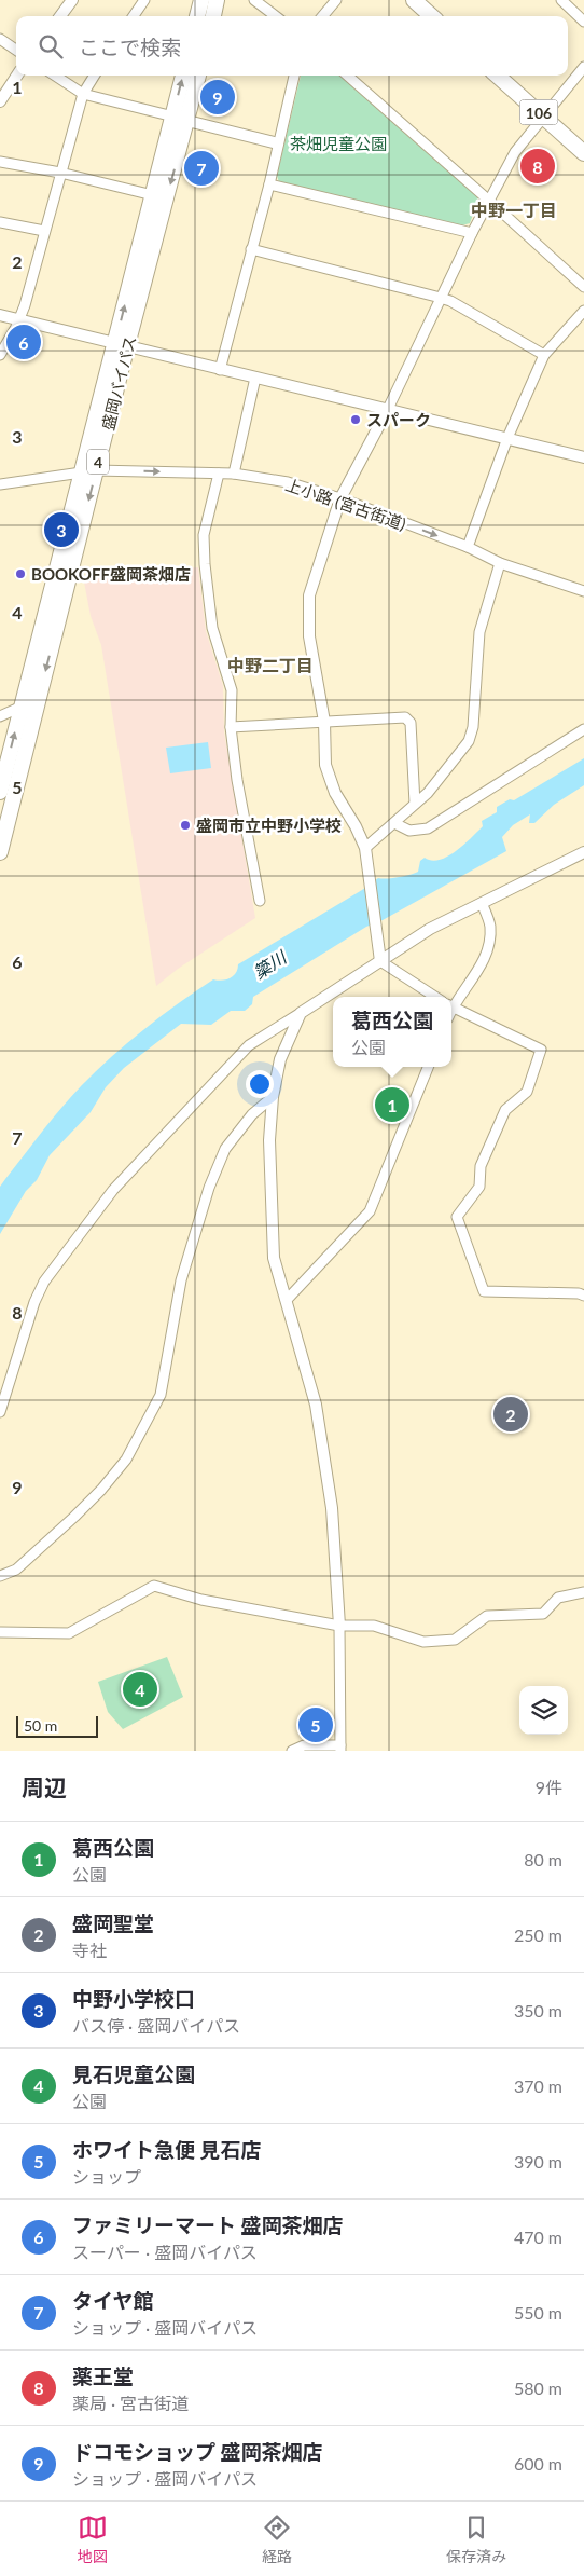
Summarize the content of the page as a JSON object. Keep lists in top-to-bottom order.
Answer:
{
  "streets": {
    "highway": ["106", "盛岡バイパス", "4"],
    "street": ["上小路 (宮古街道)"]
  },
  "crossings": [
    ["盛岡バイパス", "上小路 (宮古街道)"]
  ],
  "one_way": ["上小路 (宮古街道)"],
  "districts": ["中野一丁目", "中野二丁目"],
  "water": ["簗川"],
  "parks": ["茶畑児童公園"],
  "places": ["スパーク", "BOOKOFF盛岡茶畑店", "盛岡市立中野小学校"],
  "scale_bar": "50 m",
  "page": {
    "search": "ここで検索",
    "pins": [
      "9",
      "8",
      "7",
      "6",
      "3",
      "1",
      "2",
      "4",
      "5"
    ],
    "popup": ["葛西公園", "公園"],
    "scale": "50 m",
    "heading": ["周辺", "9件"],
    "list": [
      {
        "mark": "1",
        "name": "葛西公園",
        "note": "公園",
        "value": "80 m"
      },
      {
        "mark": "2",
        "name": "盛岡聖堂",
        "note": "寺社",
        "value": "250 m"
      },
      {
        "mark": "3",
        "name": "中野小学校口",
        "note": "バス停 · 盛岡バイパス",
        "value": "350 m"
      },
      {
        "mark": "4",
        "name": "見石児童公園",
        "note": "公園",
        "value": "370 m"
      },
      {
        "mark": "5",
        "name": "ホワイト急便 見石店",
        "note": "ショップ",
        "value": "390 m"
      },
      {
        "mark": "6",
        "name": "ファミリーマート 盛岡茶畑店",
        "note": "スーパー · 盛岡バイパス",
        "value": "470 m"
      },
      {
        "mark": "7",
        "name": "タイヤ館",
        "note": "ショップ · 盛岡バイパス",
        "value": "550 m"
      },
      {
        "mark": "8",
        "name": "薬王堂",
        "note": "薬局 · 宮古街道",
        "value": "580 m"
      },
      {
        "mark": "9",
        "name": "ドコモショップ 盛岡茶畑店",
        "note": "ショップ · 盛岡バイパス",
        "value": "600 m"
      }
    ],
    "nav": ["地図", "経路", "保存済み"]
  },
  "grid": {
    "rows": [
      "1",
      "2",
      "3",
      "4",
      "5",
      "6",
      "7",
      "8",
      "9"
    ]
  }
}
